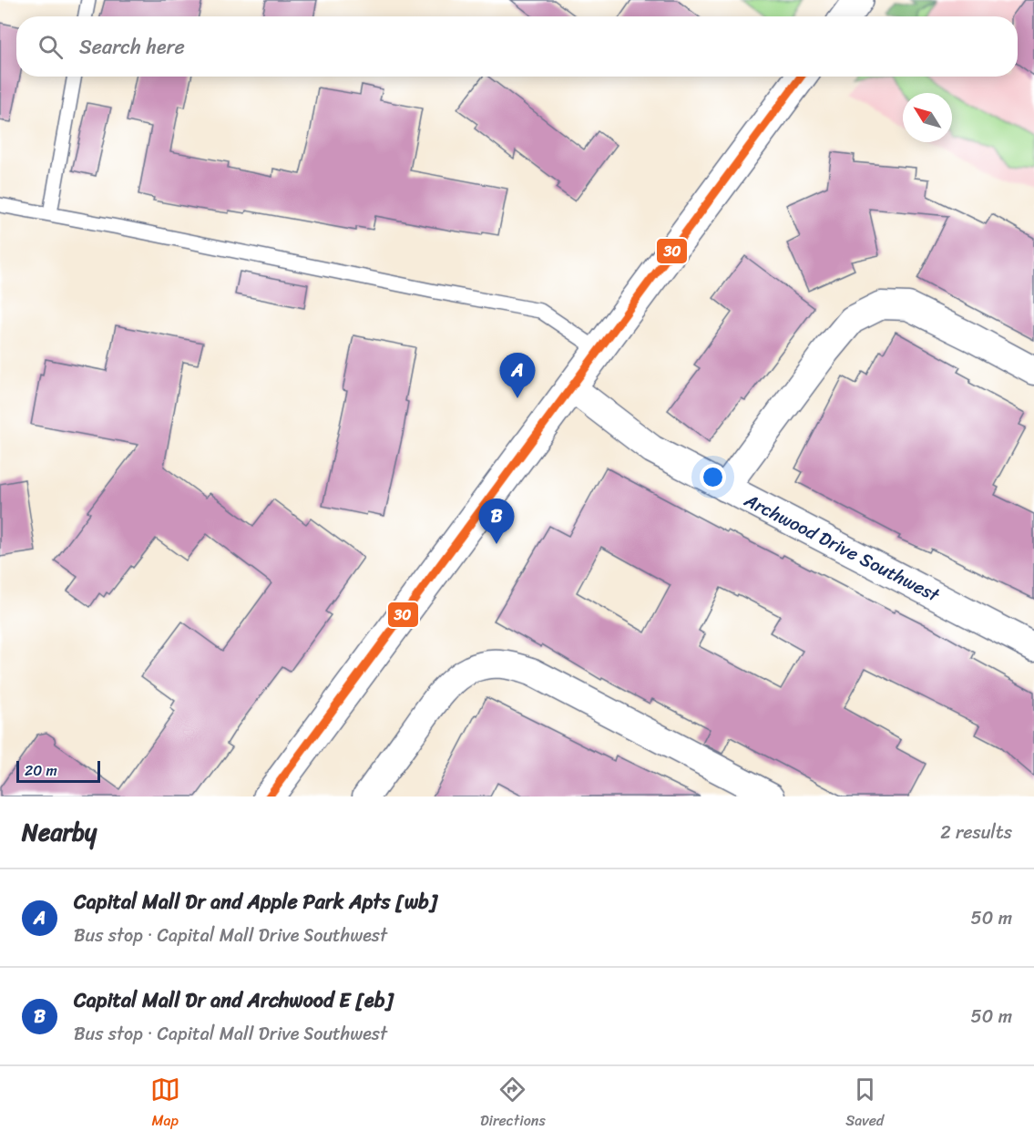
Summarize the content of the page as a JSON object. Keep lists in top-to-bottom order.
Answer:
{
  "streets": {
    "street": ["Archwood Drive Southwest"]
  },
  "lines": ["transit line 30"],
  "scale_bar": "20 m",
  "north": "top left",
  "page": {
    "search": "Search here",
    "pins": ["A", "B"],
    "scale": "20 m",
    "heading": ["Nearby", "2 results"],
    "list": [
      {
        "mark": "A",
        "name": "Capital Mall Dr and Apple Park Apts [wb]",
        "note": "Bus stop · Capital Mall Drive Southwest",
        "value": "50 m"
      },
      {
        "mark": "B",
        "name": "Capital Mall Dr and Archwood E [eb]",
        "note": "Bus stop · Capital Mall Drive Southwest",
        "value": "50 m"
      }
    ],
    "nav": ["Map", "Directions", "Saved"]
  }
}
